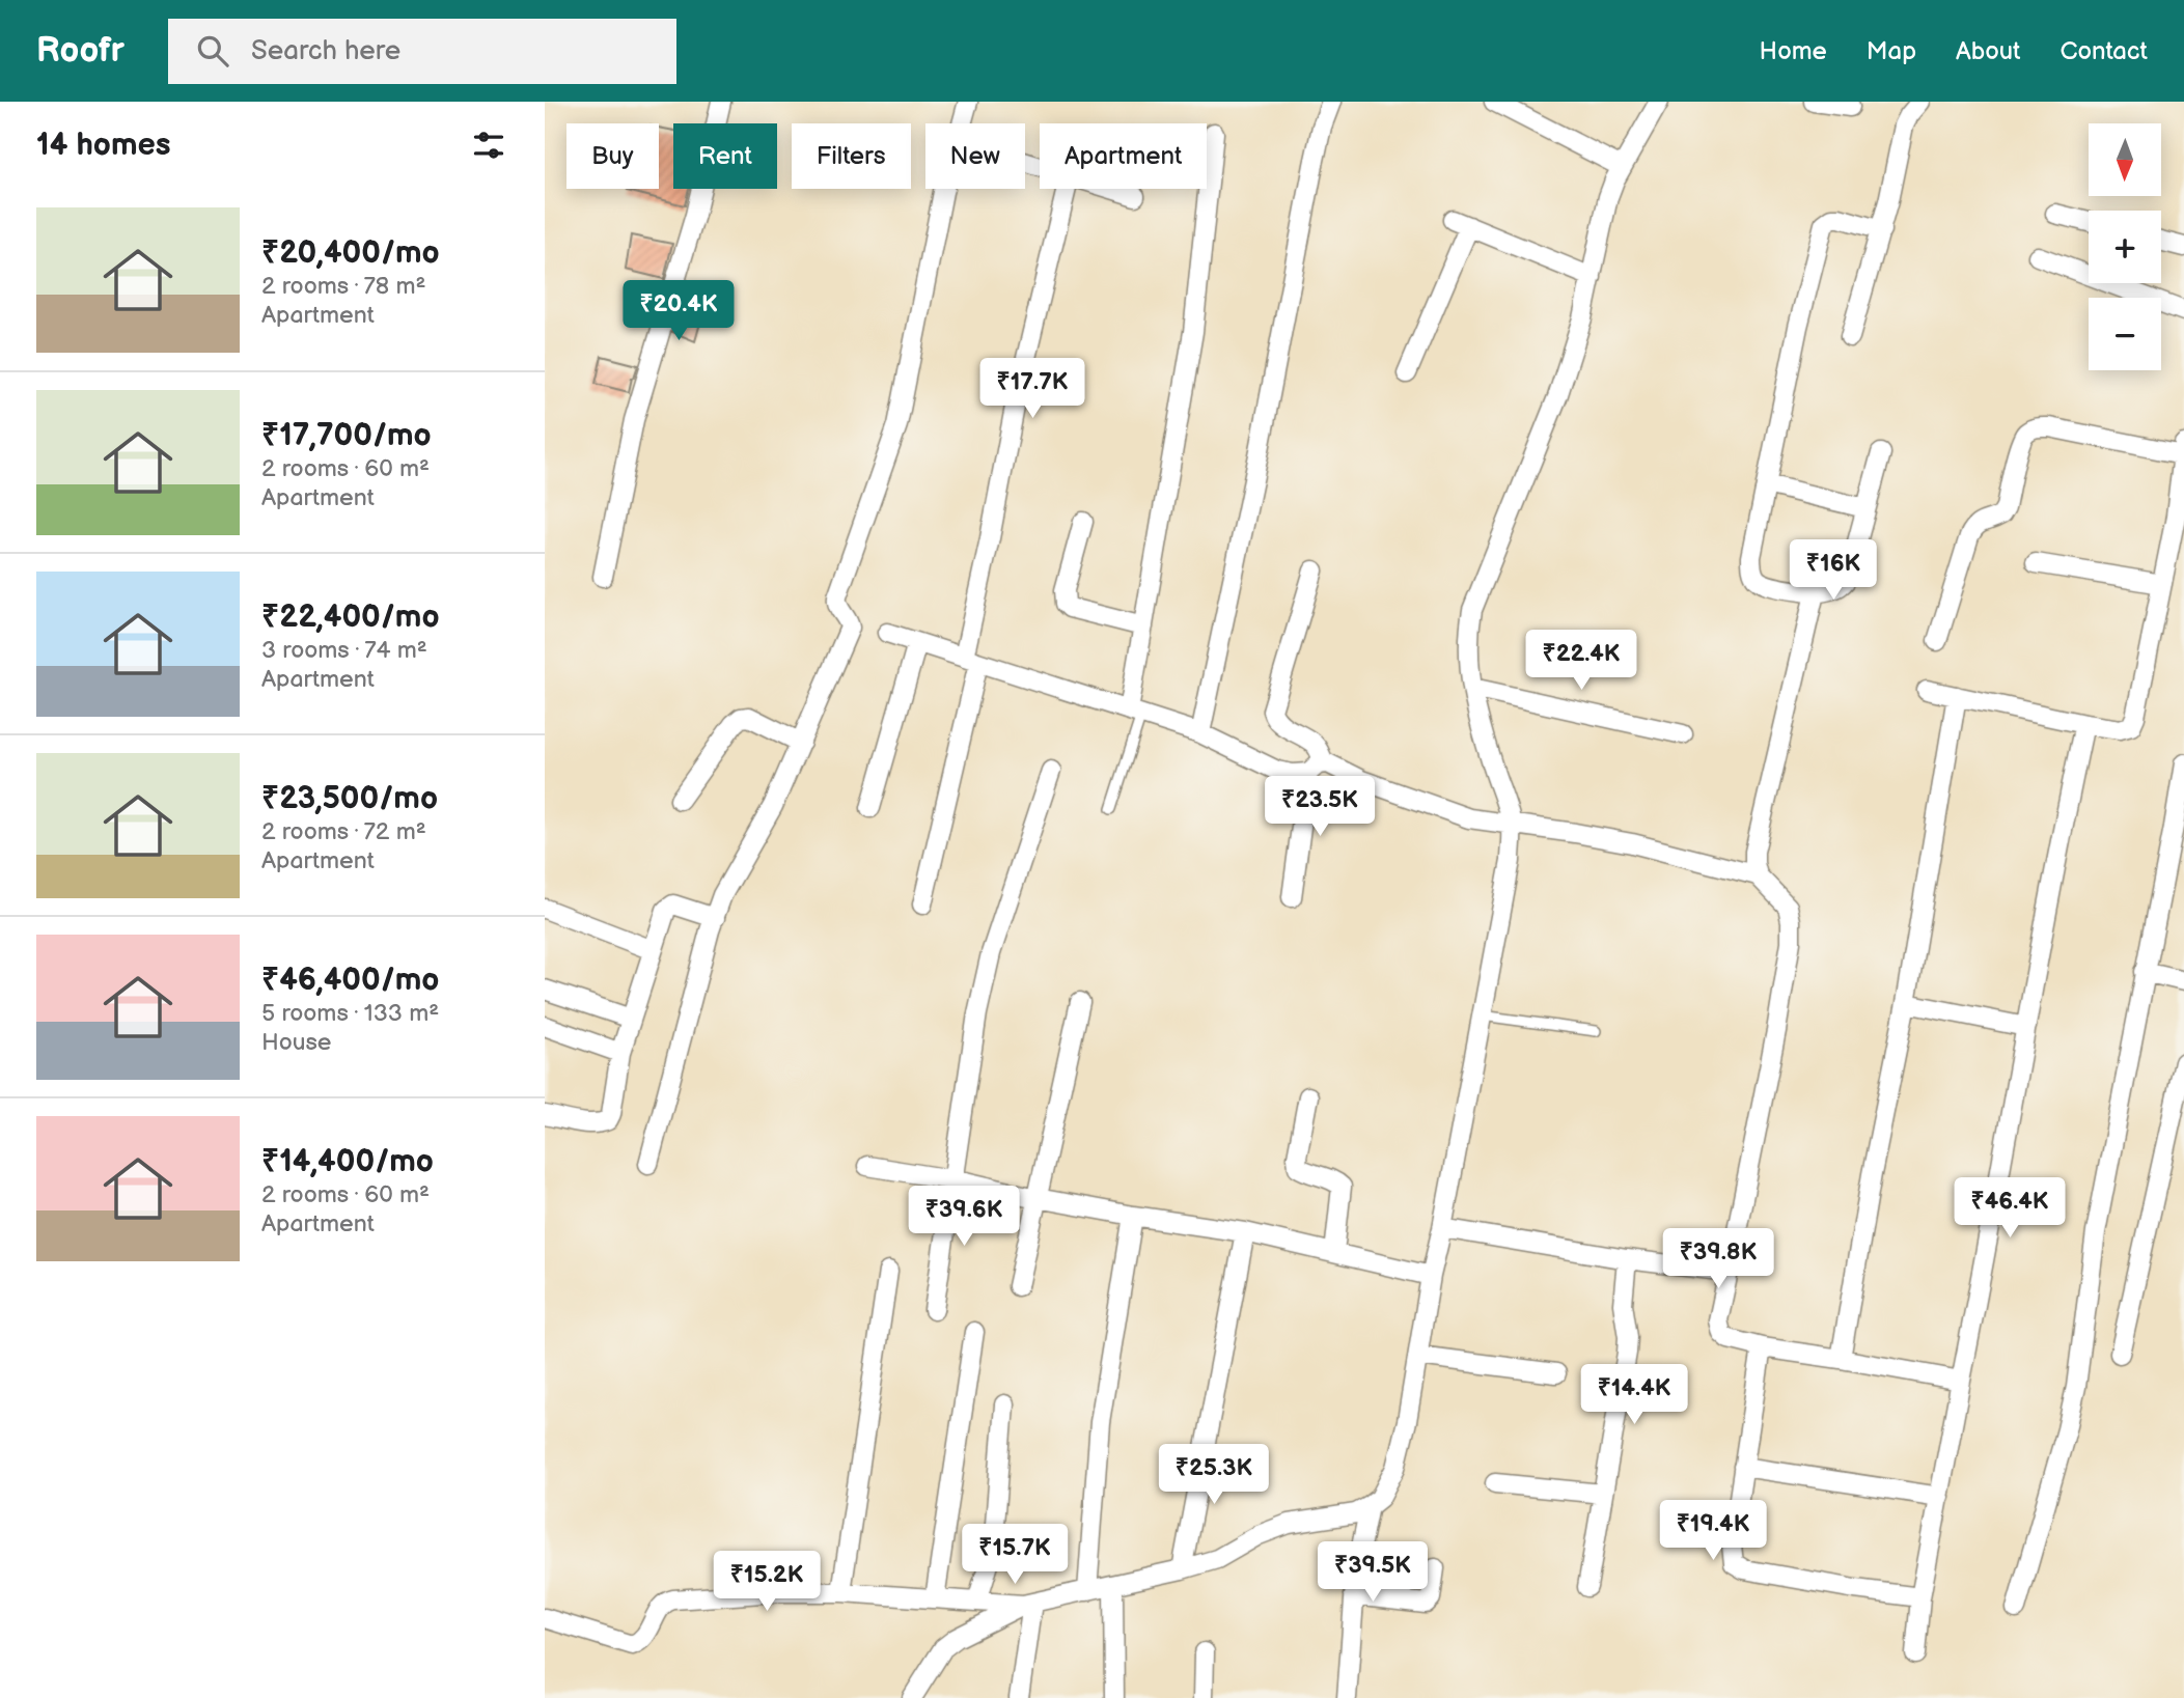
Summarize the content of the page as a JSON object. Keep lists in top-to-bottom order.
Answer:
{
  "north": "bottom",
  "page": {
    "header": "Roofr",
    "search": "Search here",
    "nav": [
      "Home",
      "Map",
      "About",
      "Contact"
    ],
    "heading": "14 homes",
    "map_buttons": ["+", "−"],
    "chip": [
      "Buy",
      "Rent",
      "Filters",
      "New",
      "Apartment"
    ],
    "list": [
      {
        "name": "₹20,400/mo",
        "note": "2 rooms · 78 m² · Apartment"
      },
      {
        "name": "₹17,700/mo",
        "note": "2 rooms · 60 m² · Apartment"
      },
      {
        "name": "₹22,400/mo",
        "note": "3 rooms · 74 m² · Apartment"
      },
      {
        "name": "₹23,500/mo",
        "note": "2 rooms · 72 m² · Apartment"
      },
      {
        "name": "₹46,400/mo",
        "note": "5 rooms · 133 m² · House"
      },
      {
        "name": "₹14,400/mo",
        "note": "2 rooms · 60 m² · Apartment"
      }
    ],
    "price": [
      "₹20.4K",
      "₹17.7K",
      "₹16K",
      "₹22.4K",
      "₹23.5K",
      "₹46.4K",
      "₹39.6K",
      "₹39.8K",
      "₹14.4K",
      "₹25.3K",
      "₹19.4K",
      "₹15.7K",
      "₹39.5K",
      "₹15.2K"
    ]
  }
}
